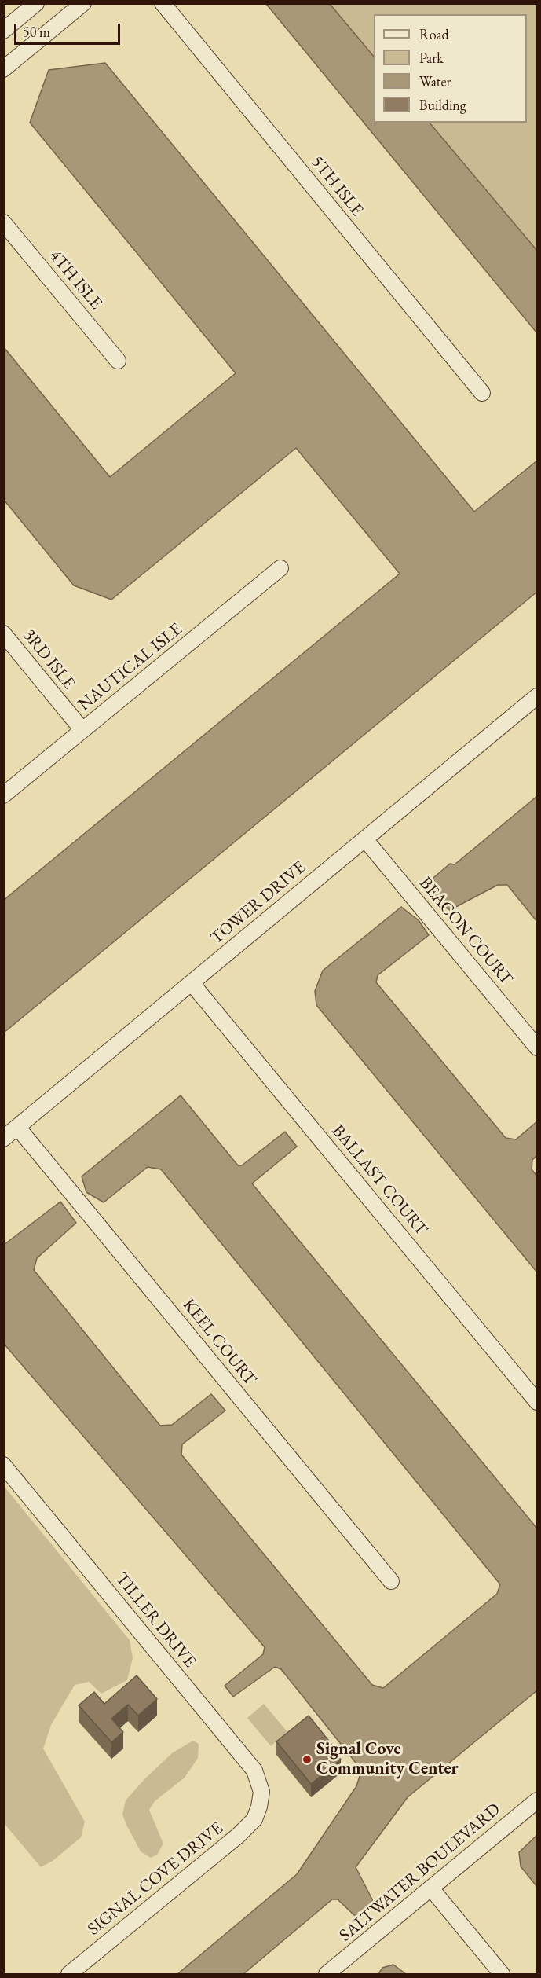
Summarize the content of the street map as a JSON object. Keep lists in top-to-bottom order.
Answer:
{
  "streets": {
    "street": [
      "5TH ISLE",
      "4TH ISLE",
      "3RD ISLE",
      "NAUTICAL ISLE",
      "TOWER DRIVE",
      "BEACON COURT",
      "BALLAST COURT",
      "KEEL COURT",
      "TILLER DRIVE",
      "SALTWATER BOULEVARD",
      "SIGNAL COVE DRIVE"
    ]
  },
  "crossings": [
    ["3RD ISLE", "NAUTICAL ISLE"],
    ["TOWER DRIVE", "BEACON COURT"],
    ["TOWER DRIVE", "BALLAST COURT"],
    ["TOWER DRIVE", "KEEL COURT"],
    ["TILLER DRIVE", "SIGNAL COVE DRIVE"]
  ],
  "places": ["Signal Cove Community Center"],
  "legend": [
    "Road",
    "Park",
    "Water",
    "Building"
  ],
  "scale_bar": "50 m"
}
